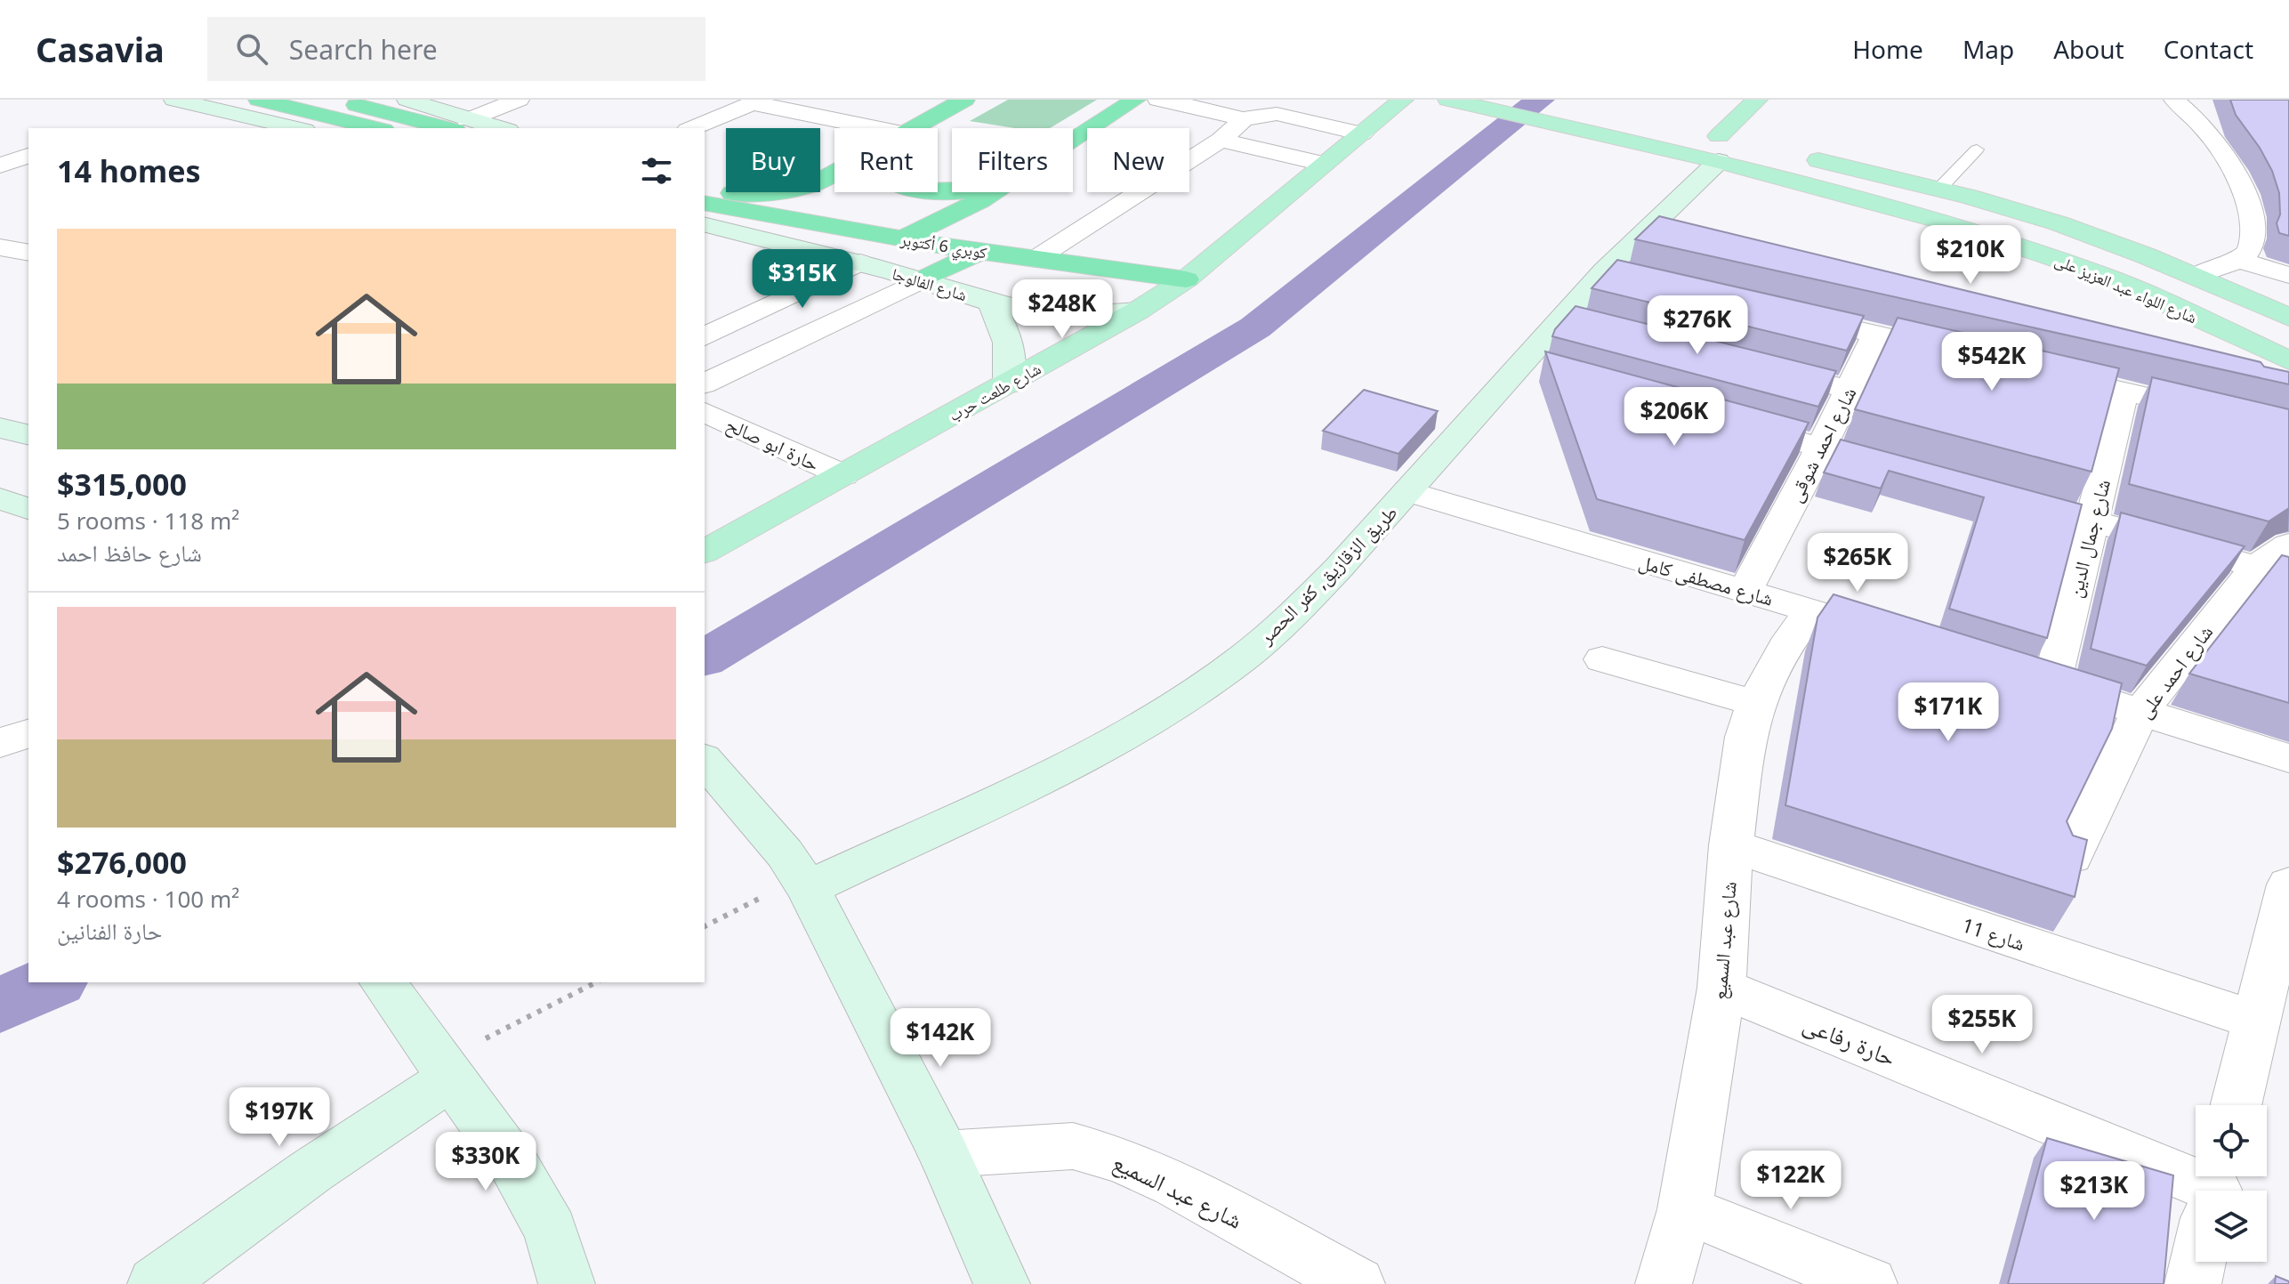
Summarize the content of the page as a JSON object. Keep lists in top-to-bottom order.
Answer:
{
  "streets": {
    "highway": ["كوبري 6 أكتوبر"],
    "main road": [
      "شارع الفالوجا",
      "شارع اللواء عبد العزيز على",
      "شارع طلعت حرب",
      "طريق الزقازيق, كفر الحصر"
    ],
    "street": [
      "حارة ابو صالح",
      "شارع احمد شوقى",
      "شارع جمال الدين",
      "شارع مصطفى كامل",
      "شارع احمد على",
      "شارع 11",
      "شارع عبد السميع",
      "حارة رفاعى"
    ]
  },
  "crossings": [
    ["كوبري 6 أكتوبر", "شارع طلعت حرب"],
    ["شارع الفالوجا", "شارع طلعت حرب"],
    ["شارع اللواء عبد العزيز على", "طريق الزقازيق, كفر الحصر"],
    ["شارع طلعت حرب", "حارة ابو صالح"],
    ["شارع احمد شوقى", "شارع مصطفى كامل"],
    ["شارع جمال الدين", "شارع احمد على"],
    ["طريق الزقازيق, كفر الحصر", "شارع مصطفى كامل"],
    ["شارع مصطفى كامل", "شارع عبد السميع"],
    ["شارع 11", "شارع عبد السميع"],
    ["شارع عبد السميع", "حارة رفاعى"]
  ],
  "page": {
    "header": "Casavia",
    "search": "Search here",
    "nav": [
      "Home",
      "Map",
      "About",
      "Contact"
    ],
    "chip": [
      "Buy",
      "Rent",
      "Filters",
      "New"
    ],
    "heading": "14 homes",
    "list": [
      {
        "name": "$315,000",
        "note": "5 rooms · 118 m² · شارع حافظ احمد"
      },
      {
        "name": "$276,000",
        "note": "4 rooms · 100 m² · حارة الفنانين"
      }
    ],
    "price": [
      "$210K",
      "$315K",
      "$248K",
      "$276K",
      "$542K",
      "$206K",
      "$265K",
      "$171K",
      "$255K",
      "$142K",
      "$197K",
      "$330K",
      "$122K",
      "$213K"
    ]
  }
}
